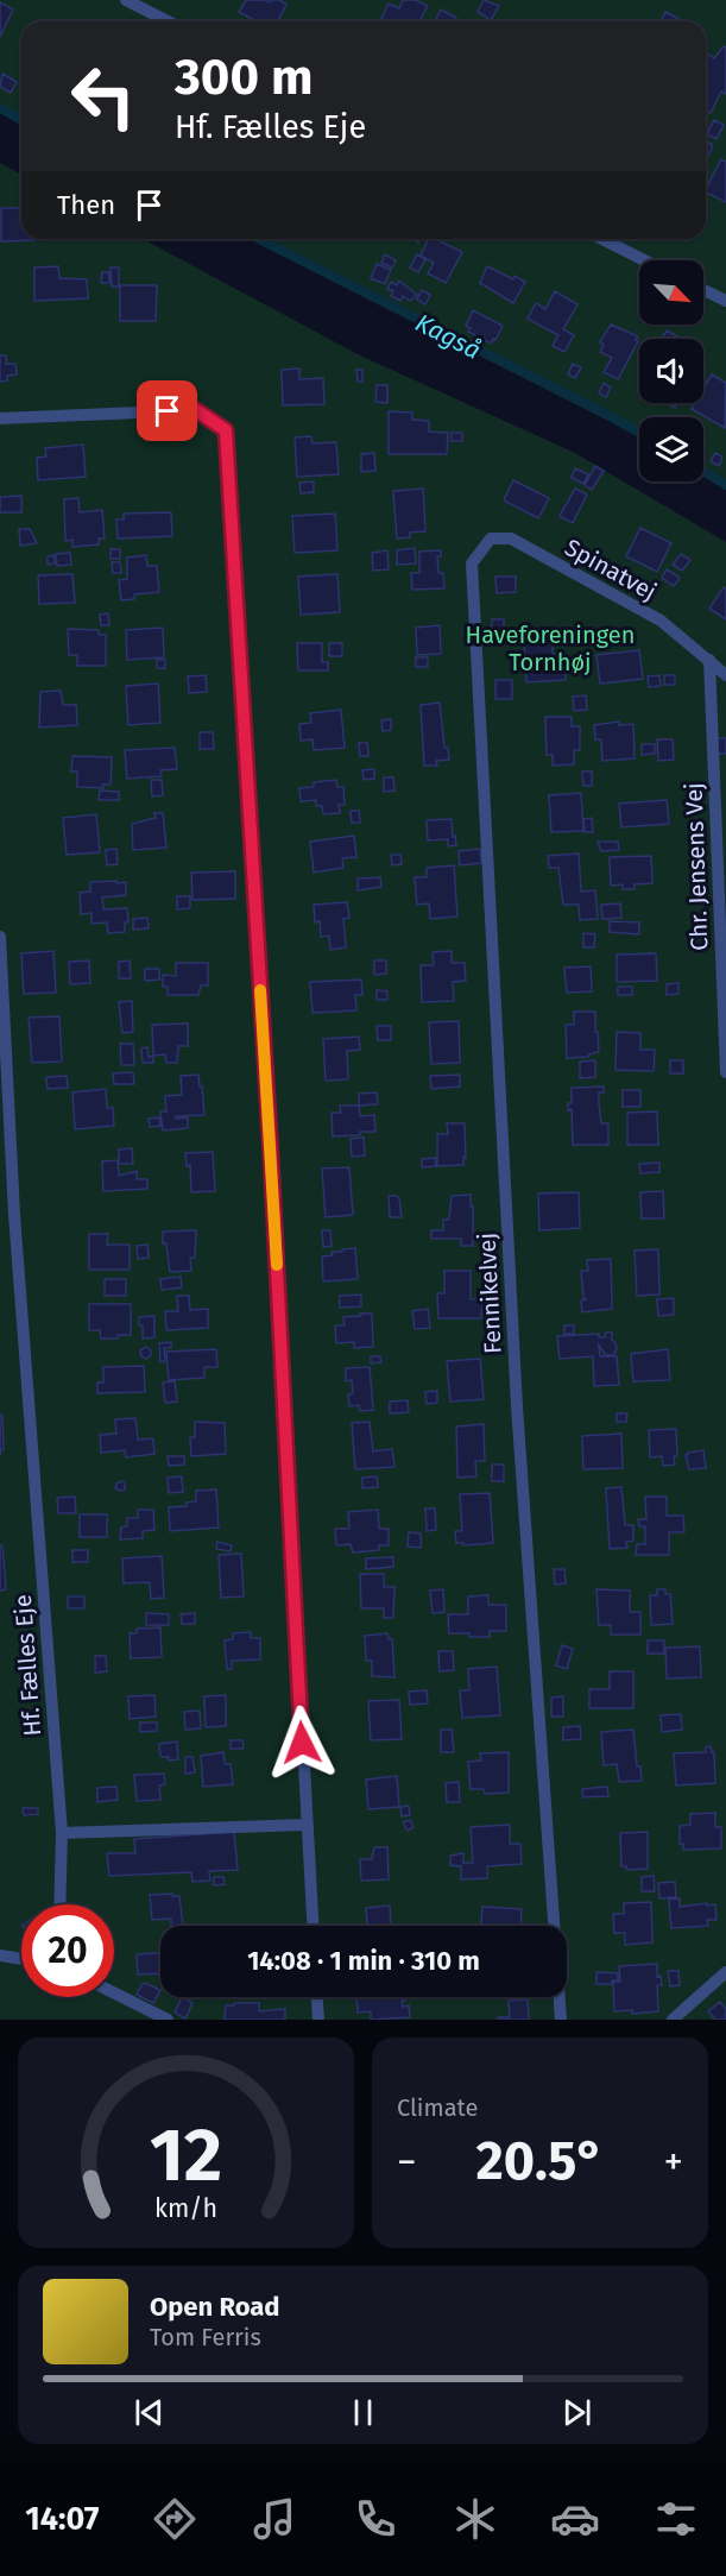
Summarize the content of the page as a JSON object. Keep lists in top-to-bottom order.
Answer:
{
  "streets": {
    "lane": [
      "Spinatvej",
      "Chr. Jensens Vej",
      "Fennikelvej",
      "Hf. Fælles Eje"
    ]
  },
  "crossings": [
    ["Spinatvej", "Chr. Jensens Vej"],
    ["Spinatvej", "Fennikelvej"]
  ],
  "water": ["Kagså"],
  "parks": ["Haveforeningen Tornhøj"],
  "north": "bottom right",
  "page": {
    "turn": ["300 m", "Hf. Fælles Eje"],
    "then": "Then",
    "limit": "20",
    "trip": "14:08 · 1 min · 310 m",
    "tile": "Climate",
    "heat": ["−", "20.5°", "+"],
    "song": ["Open Road", "Tom Ferris"],
    "tabs": "14:07",
    "gauge": ["12", "km/h"]
  }
}
